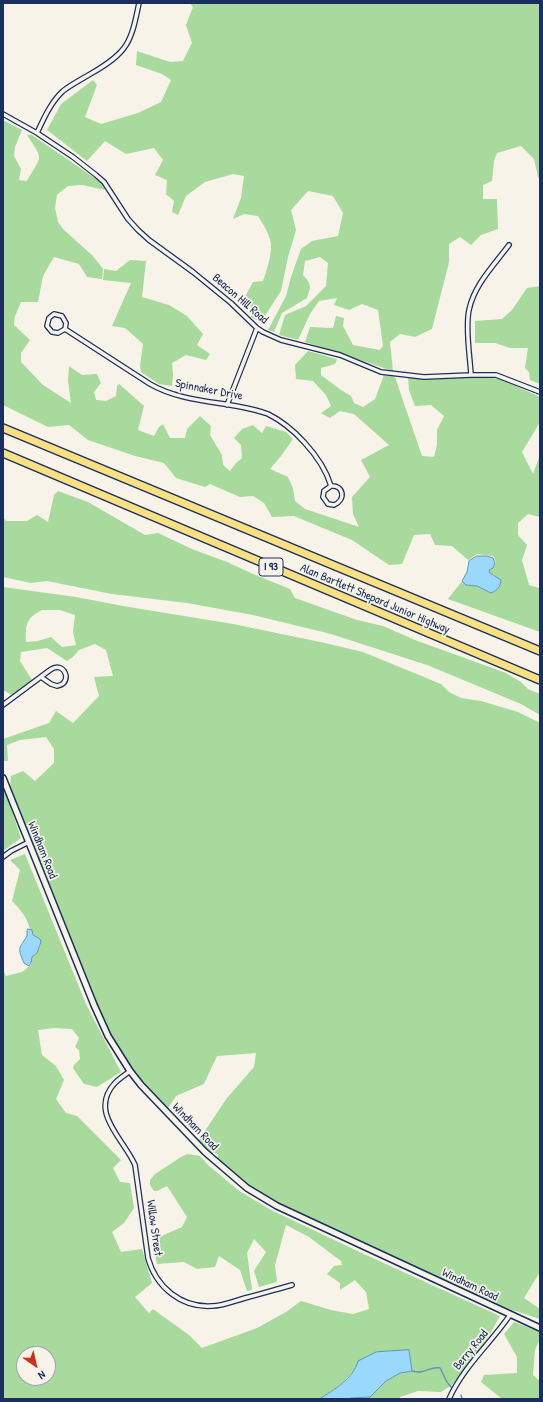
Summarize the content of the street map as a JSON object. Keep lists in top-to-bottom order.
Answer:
{
  "streets": {
    "highway": ["I 93", "Alan Bartlett Shepard Junior Highway"],
    "street": [
      "Beacon Hill Road",
      "Spinnaker Drive",
      "Windham Road",
      "Willow Street",
      "Berry Road"
    ]
  },
  "crossings": [
    ["Windham Road", "Willow Street"],
    ["Windham Road", "Berry Road"]
  ],
  "north": "bottom right"
}
